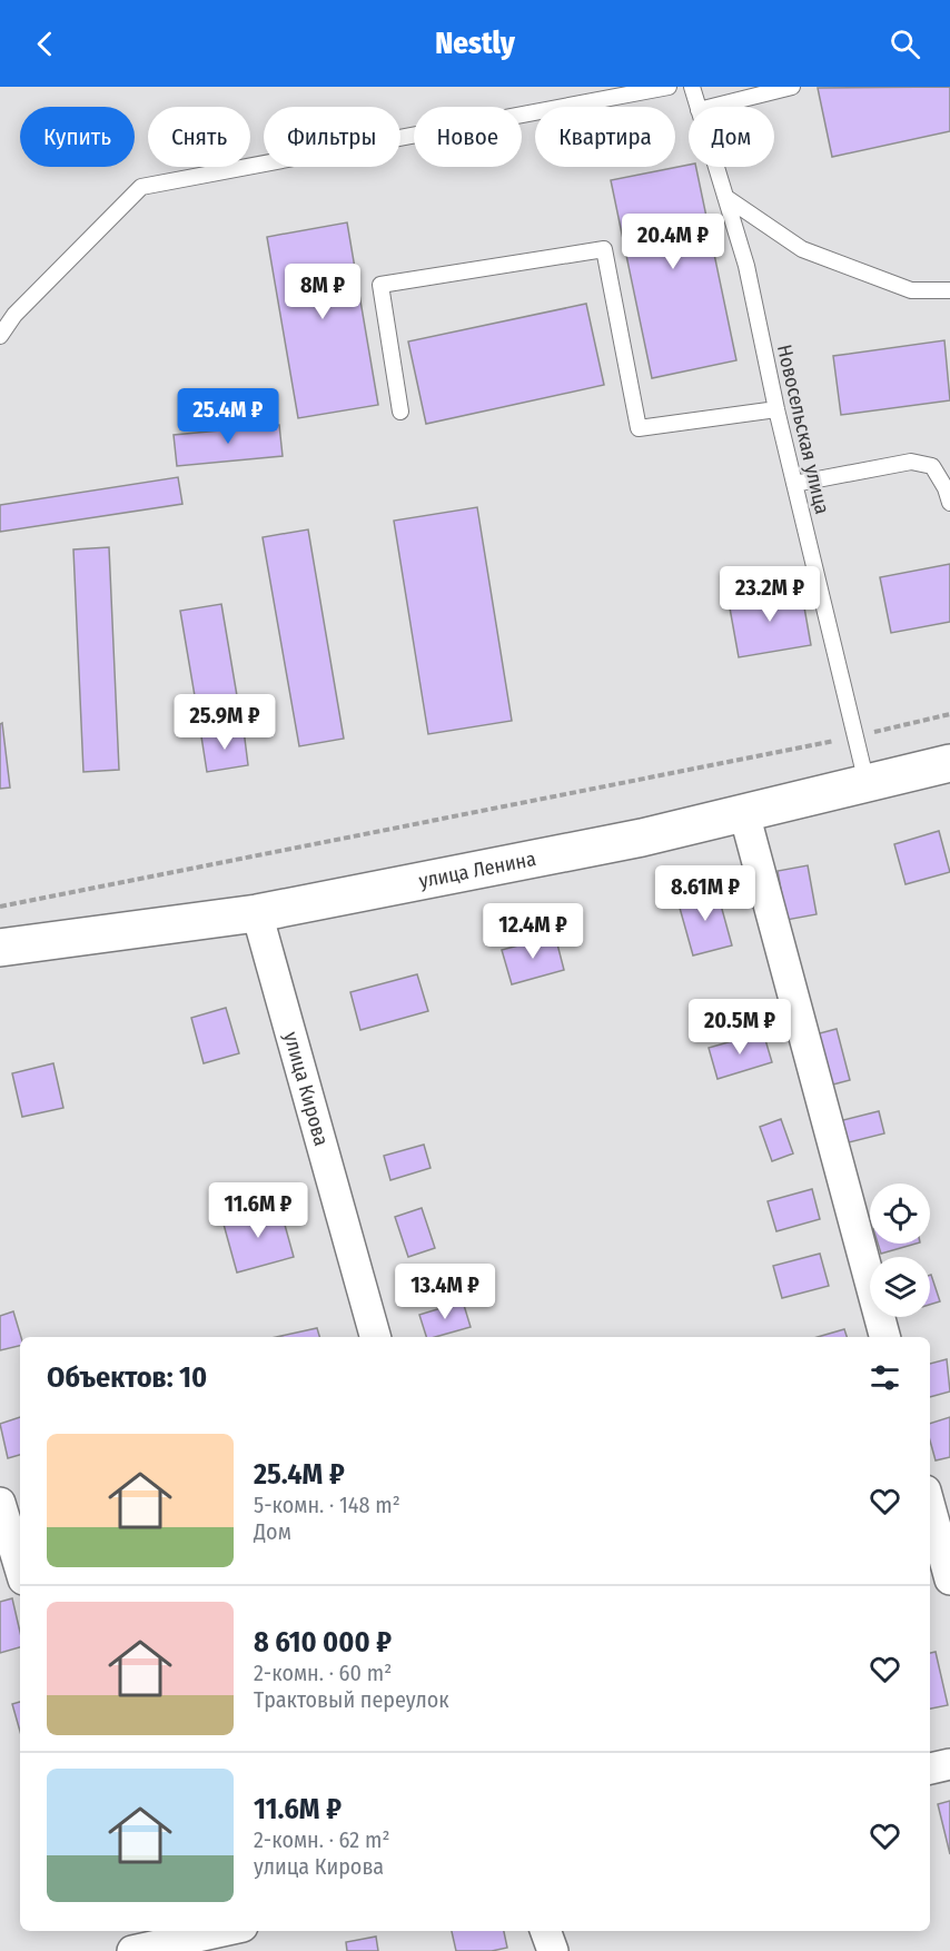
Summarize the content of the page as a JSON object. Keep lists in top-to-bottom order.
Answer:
{
  "streets": {
    "main road": ["улица Ленина"],
    "street": ["улица Кирова"],
    "lane": ["Новосельская улица"]
  },
  "crossings": [
    ["Новосельская улица", "улица Ленина"],
    ["улица Ленина", "улица Кирова"]
  ],
  "page": {
    "header": "Nestly",
    "chip": [
      "Купить",
      "Снять",
      "Фильтры",
      "Новое",
      "Квартира",
      "Дом"
    ],
    "price": [
      "20.4M ₽",
      "8M ₽",
      "25.4M ₽",
      "23.2M ₽",
      "25.9M ₽",
      "8.61M ₽",
      "12.4M ₽",
      "20.5M ₽",
      "11.6M ₽",
      "13.4M ₽"
    ],
    "heading": "Объектов: 10",
    "list": [
      {
        "name": "25.4M ₽",
        "note": "5-комн. · 148 m² · Дом"
      },
      {
        "name": "8 610 000 ₽",
        "note": "2-комн. · 60 m² · Трактовый переулок"
      },
      {
        "name": "11.6M ₽",
        "note": "2-комн. · 62 m² · улица Кирова"
      }
    ]
  }
}
